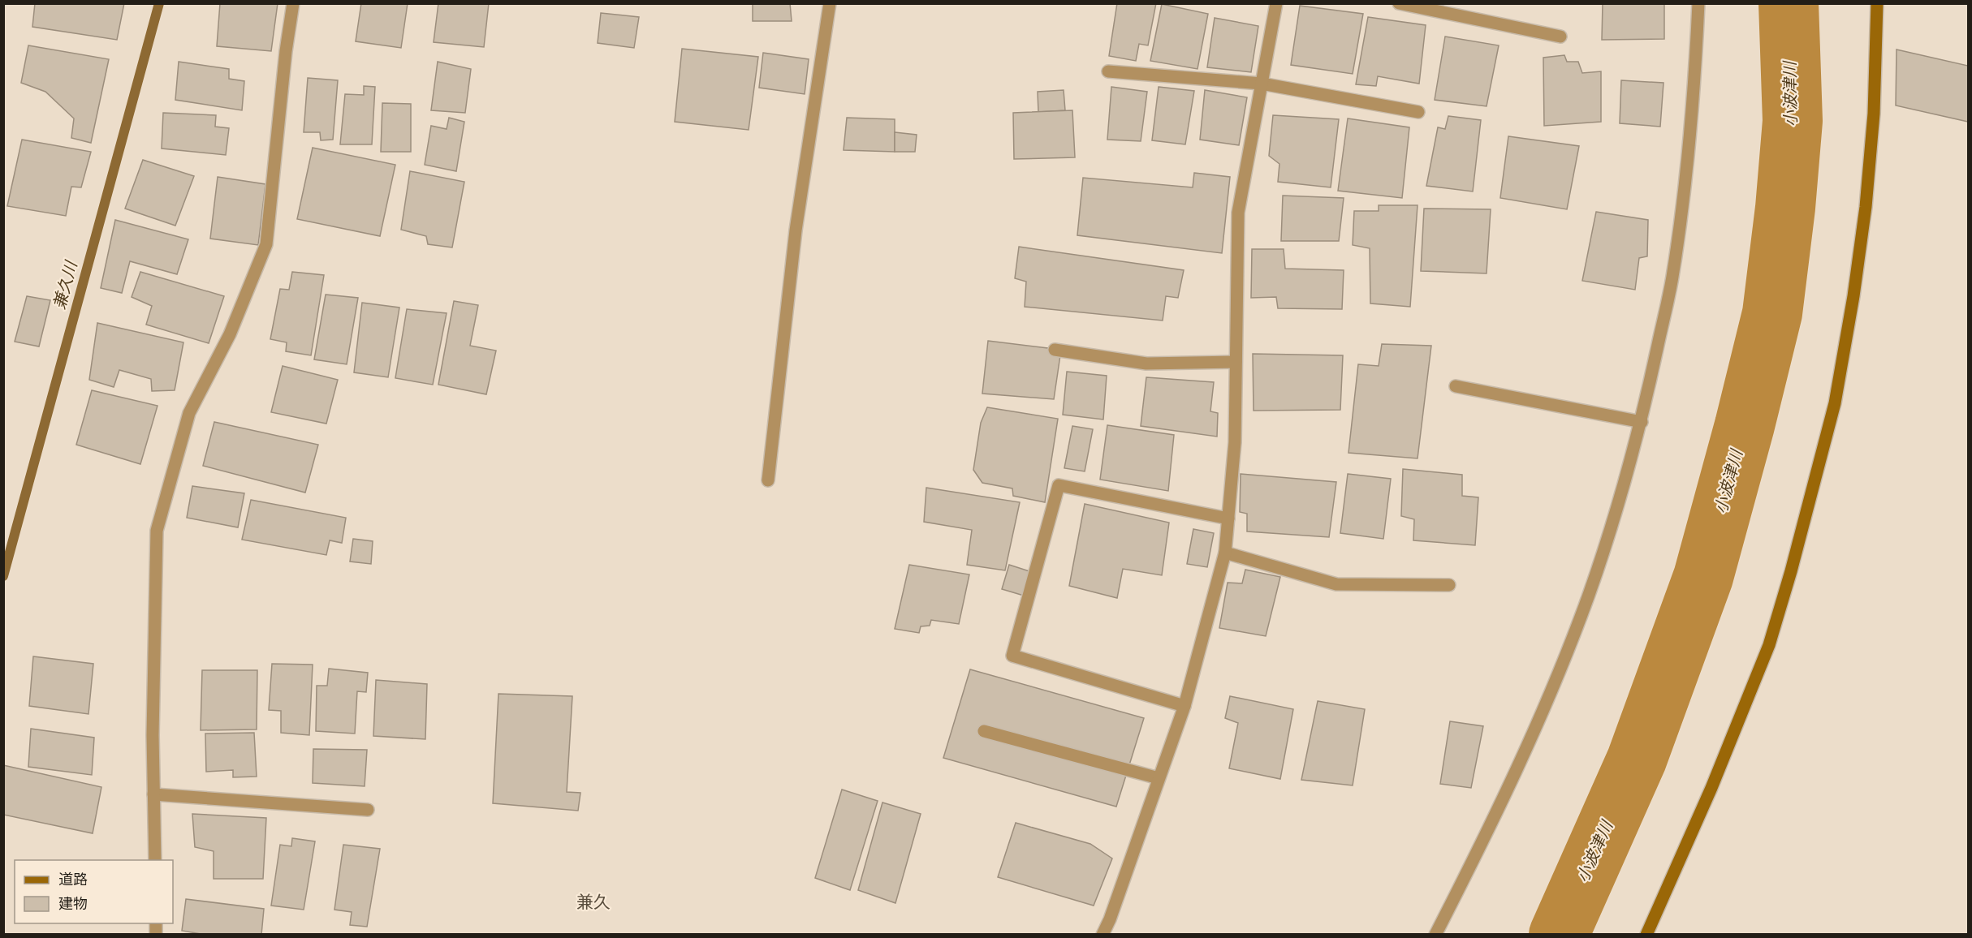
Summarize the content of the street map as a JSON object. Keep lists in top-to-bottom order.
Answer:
{
  "districts": ["兼久"],
  "water": ["小波津川", "兼久川"],
  "legend": ["道路", "建物"]
}
